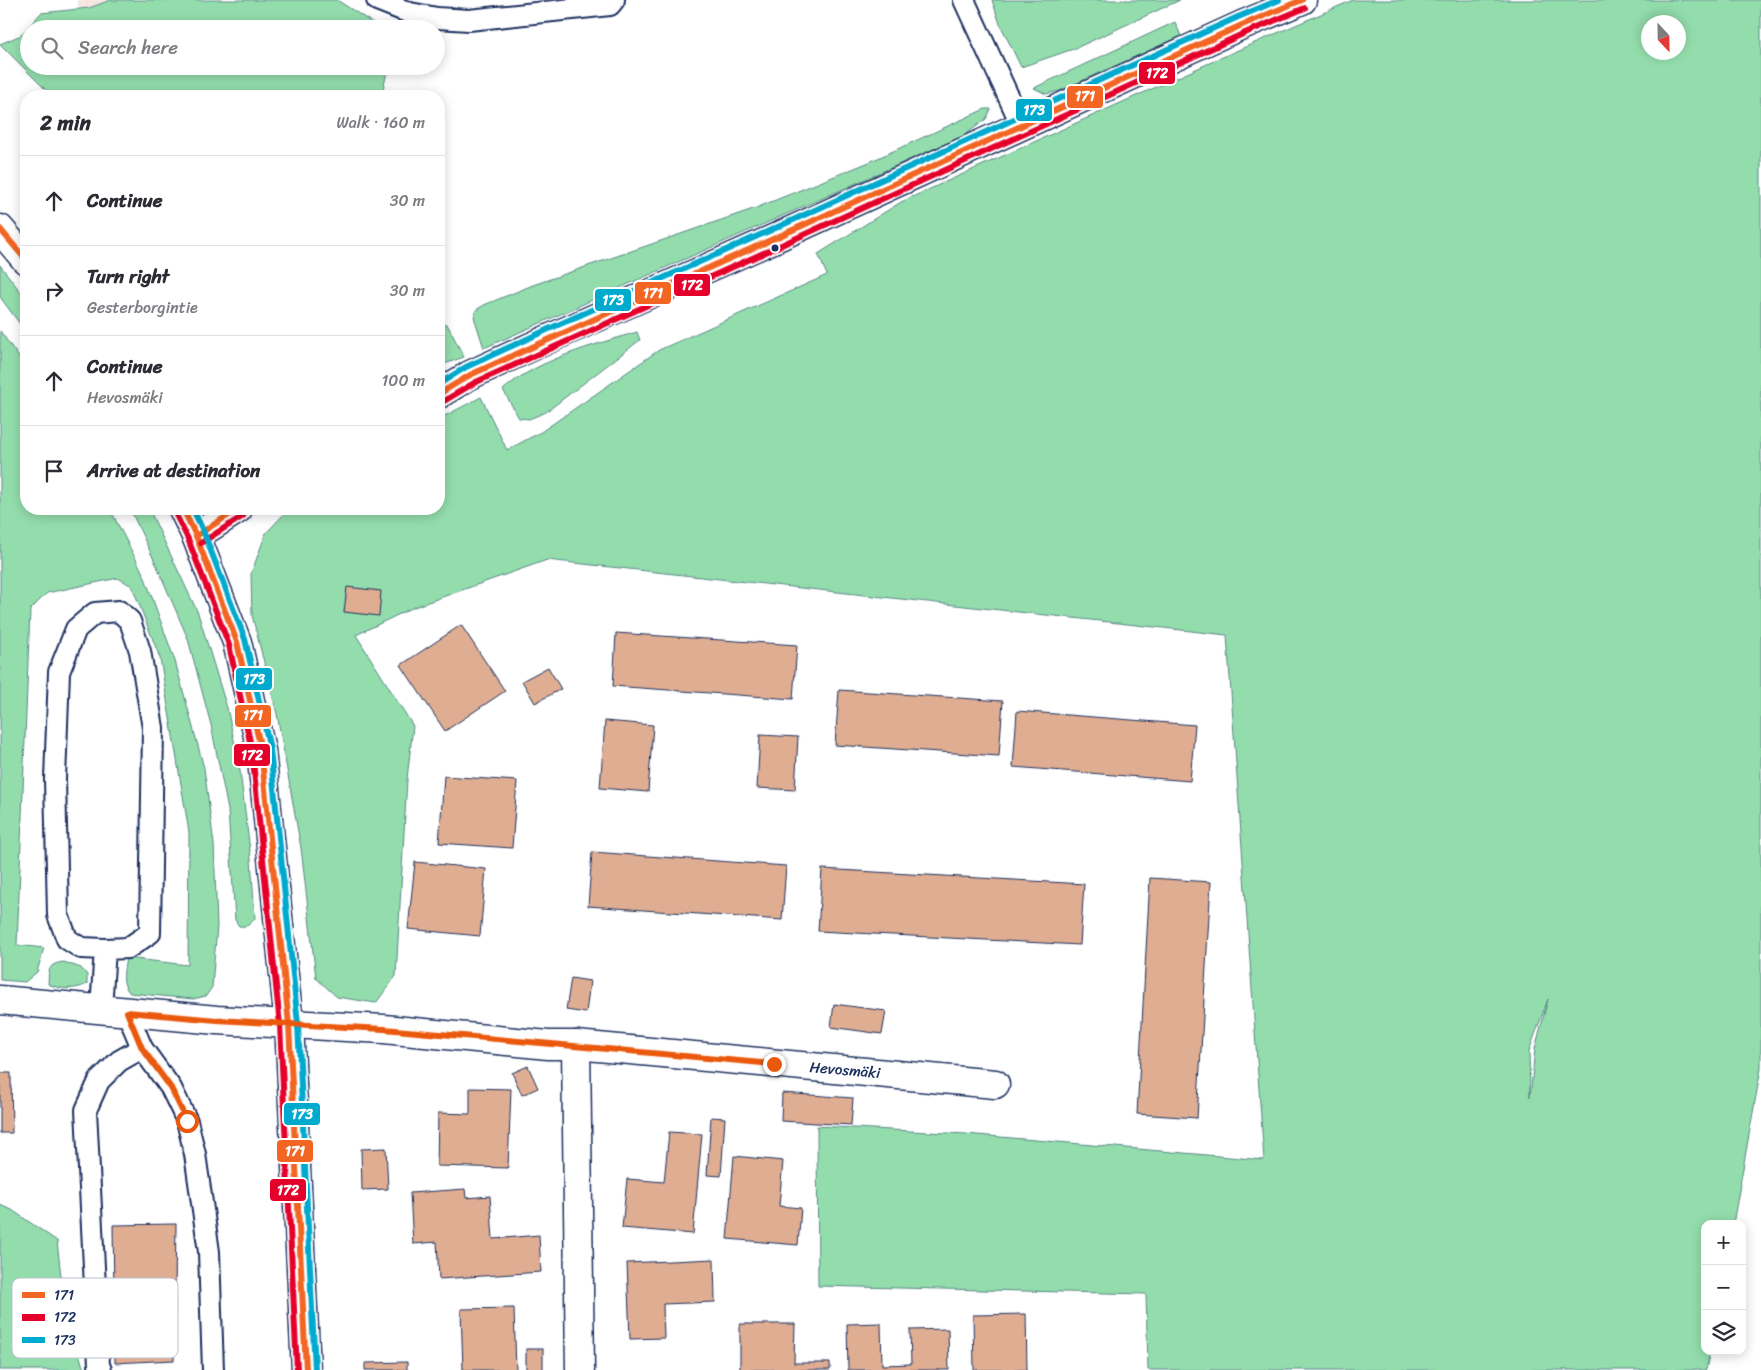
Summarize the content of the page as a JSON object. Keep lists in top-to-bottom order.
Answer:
{
  "streets": {
    "street": ["Hevosmäki"]
  },
  "lines": ["transit line 171", "transit line 173", "transit line 172"],
  "legend": ["171", "172", "173"],
  "north": "bottom",
  "page": {
    "search": "Search here",
    "heading": ["2 min", "Walk · 160 m"],
    "list": [
      ["Continue", "30 m"],
      ["Turn right", "Gesterborgintie", "30 m"],
      ["Continue", "Hevosmäki", "100 m"],
      "Arrive at destination"
    ],
    "map_buttons": ["+", "−"]
  }
}
